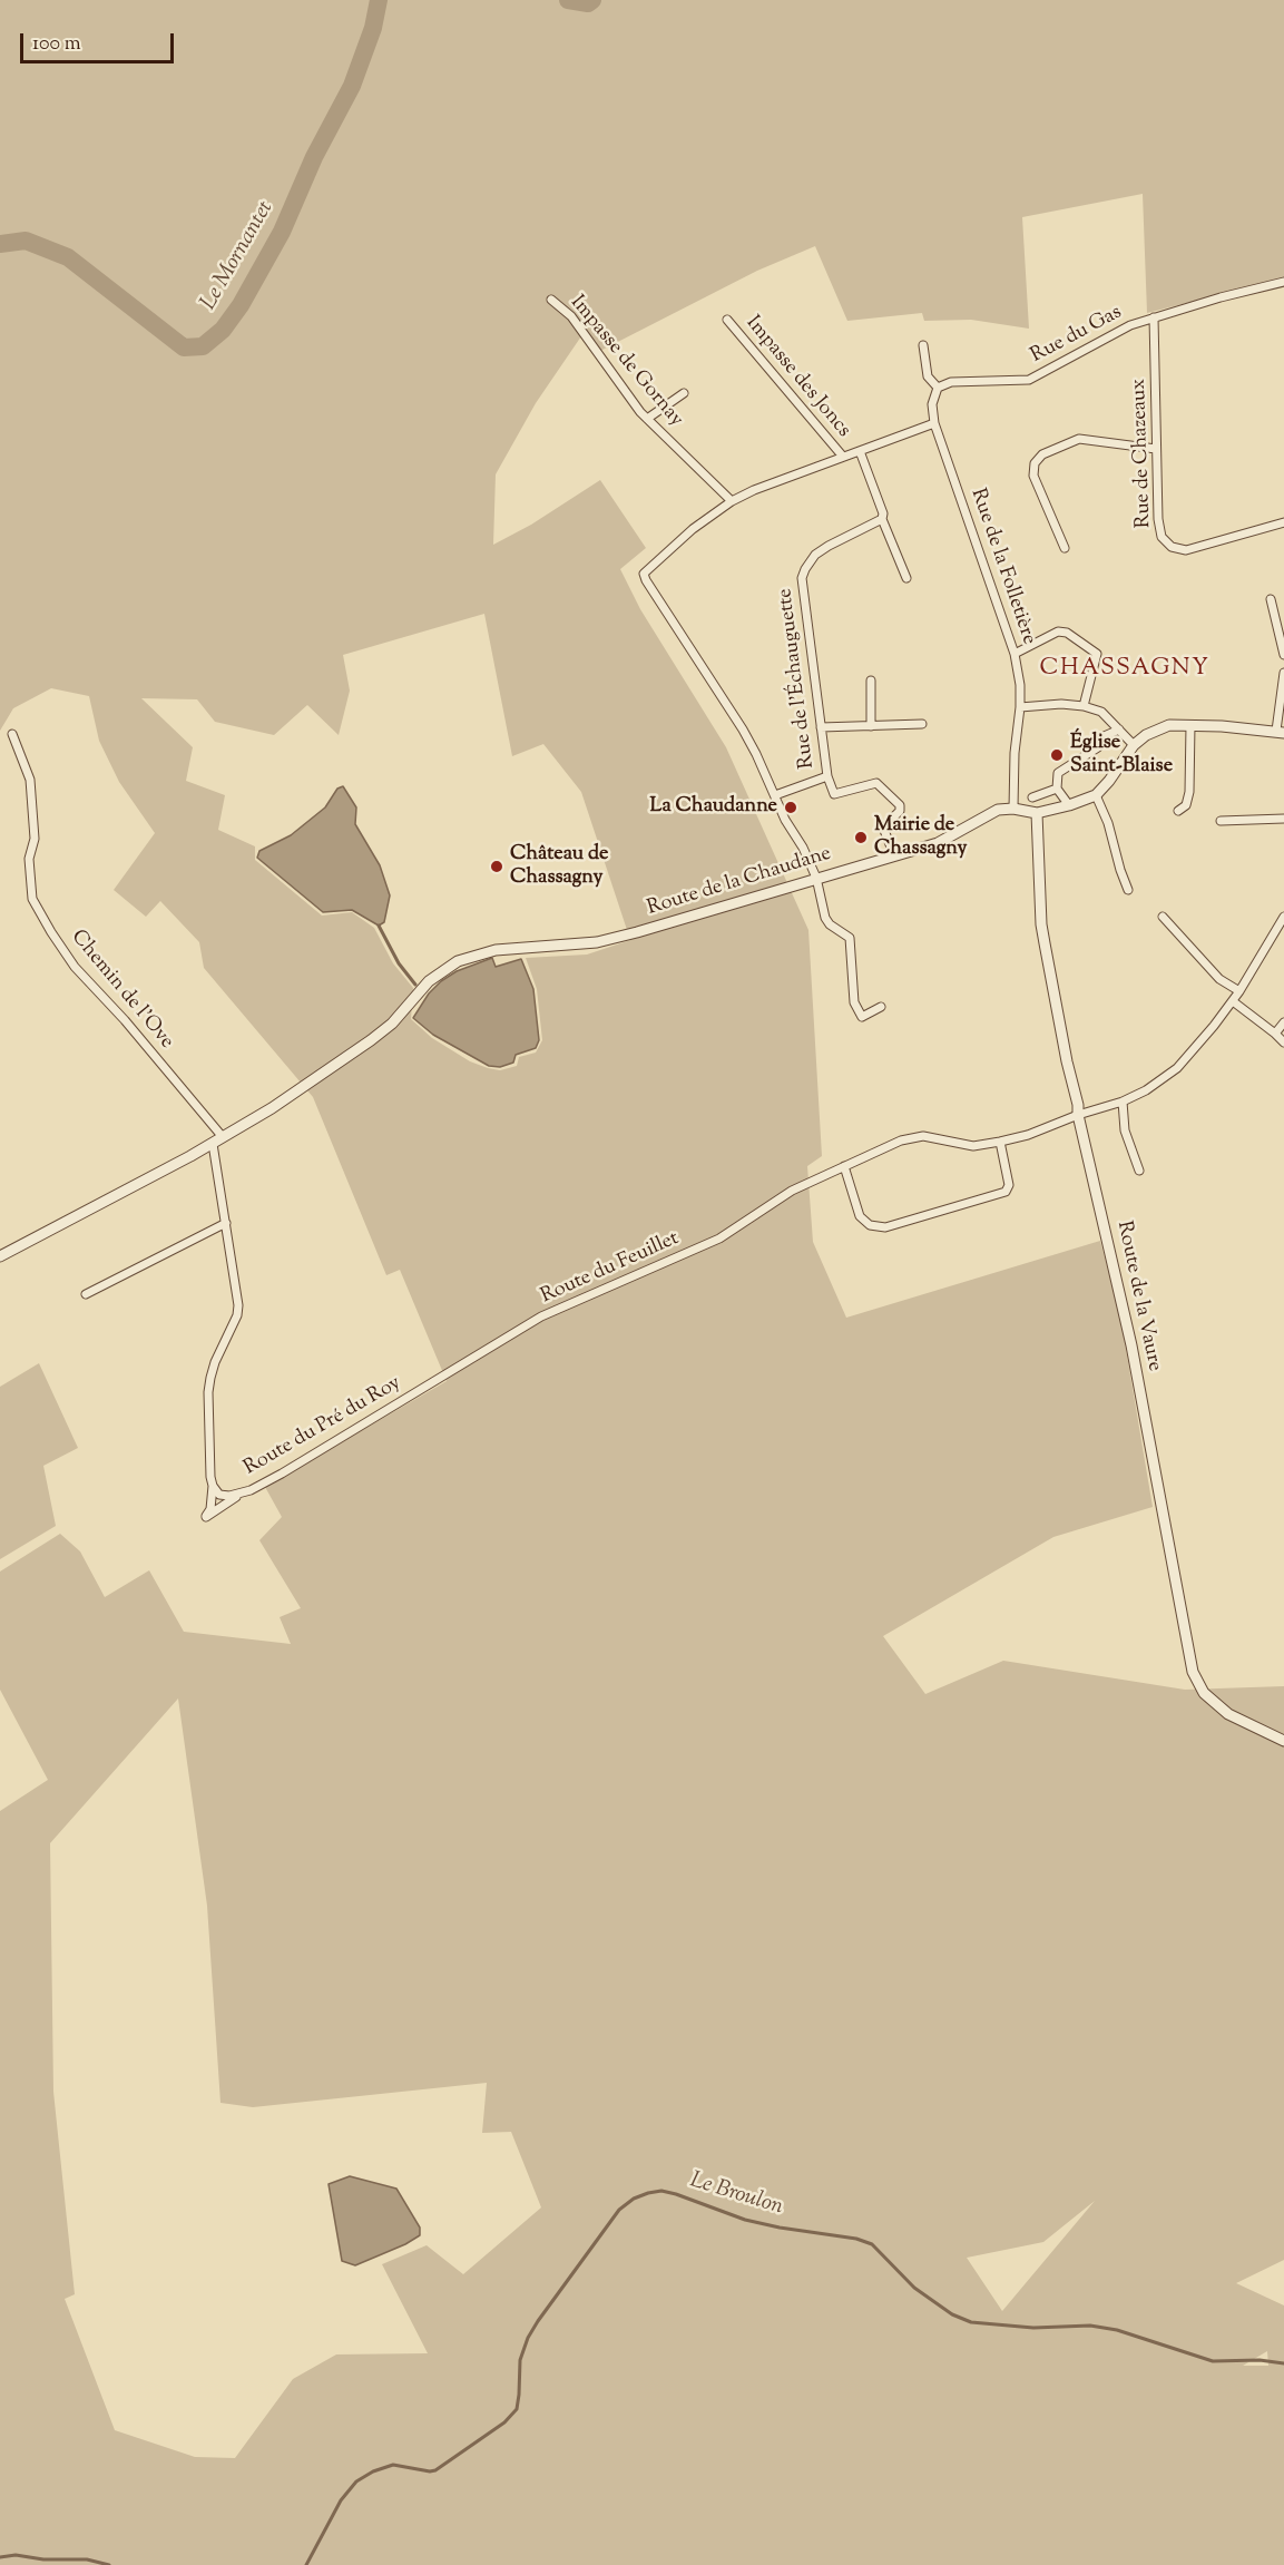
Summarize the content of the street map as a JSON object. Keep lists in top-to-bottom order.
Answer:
{
  "streets": {
    "street": [
      "Rue du Gas",
      "Impasse de Gornay",
      "Impasse des Joncs",
      "Rue de Chazeaux",
      "Rue de la Folletière",
      "Rue de l'Échauguette",
      "Route de la Chaudane",
      "Chemin de l'Ove",
      "Route du Feuillet",
      "Route de la Vaure",
      "Route du Pré du Roy"
    ]
  },
  "crossings": [
    ["Rue du Gas", "Rue de Chazeaux"],
    ["Rue du Gas", "Rue de la Folletière"],
    ["Rue de la Folletière", "Route de la Chaudane"],
    ["Route de la Chaudane", "Chemin de l'Ove"],
    ["Route du Feuillet", "Route de la Vaure"],
    ["Route du Feuillet", "Route du Pré du Roy"]
  ],
  "districts": ["CHASSAGNY"],
  "water": ["Le Mornantet", "Le Broulon"],
  "places": [
    "Église Saint-Blaise",
    "La Chaudanne",
    "Mairie de Chassagny",
    "Château de Chassagny"
  ],
  "scale_bar": "100 m"
}
